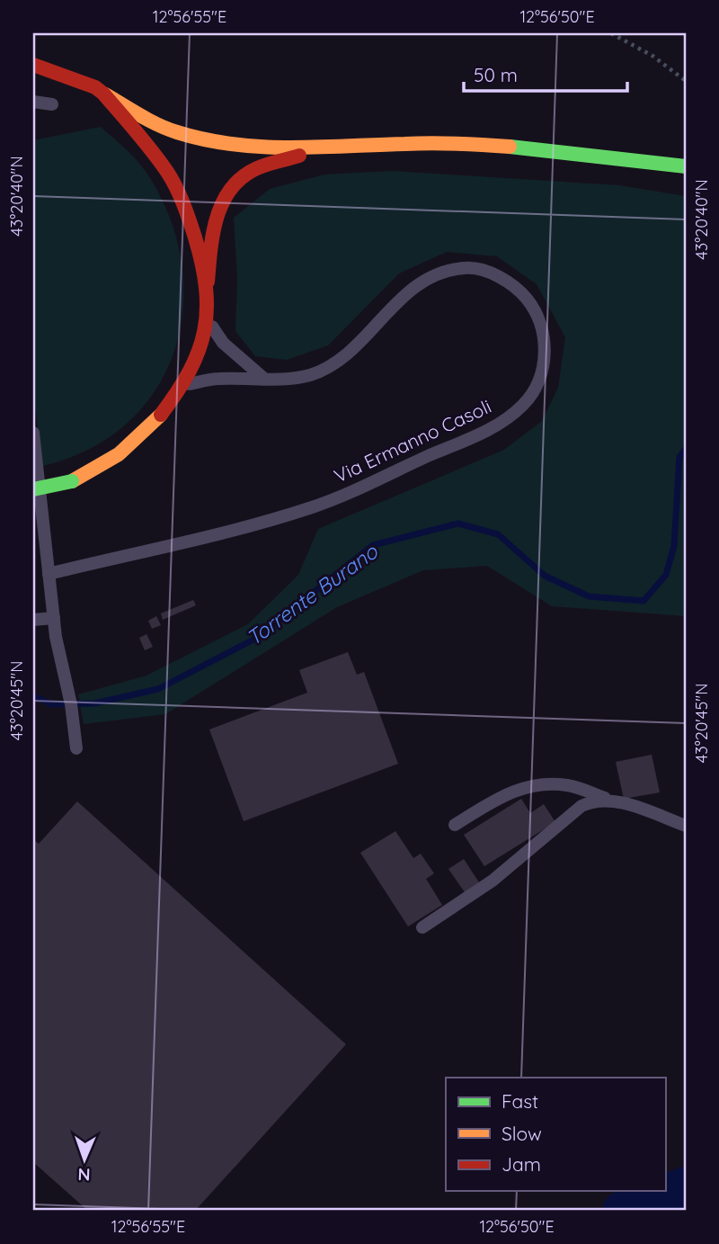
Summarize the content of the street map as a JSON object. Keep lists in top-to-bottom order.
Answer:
{
  "streets": {
    "lane": ["Via Ermanno Casoli"]
  },
  "water": ["Torrente Burano"],
  "legend": ["Fast", "Slow", "Jam"],
  "scale_bar": "50 m",
  "north": "bottom",
  "coordinates": [
    "12°56'55\"E",
    "12°56'50\"E",
    "43°20'40\"N",
    "43°20'45\"N"
  ]
}
